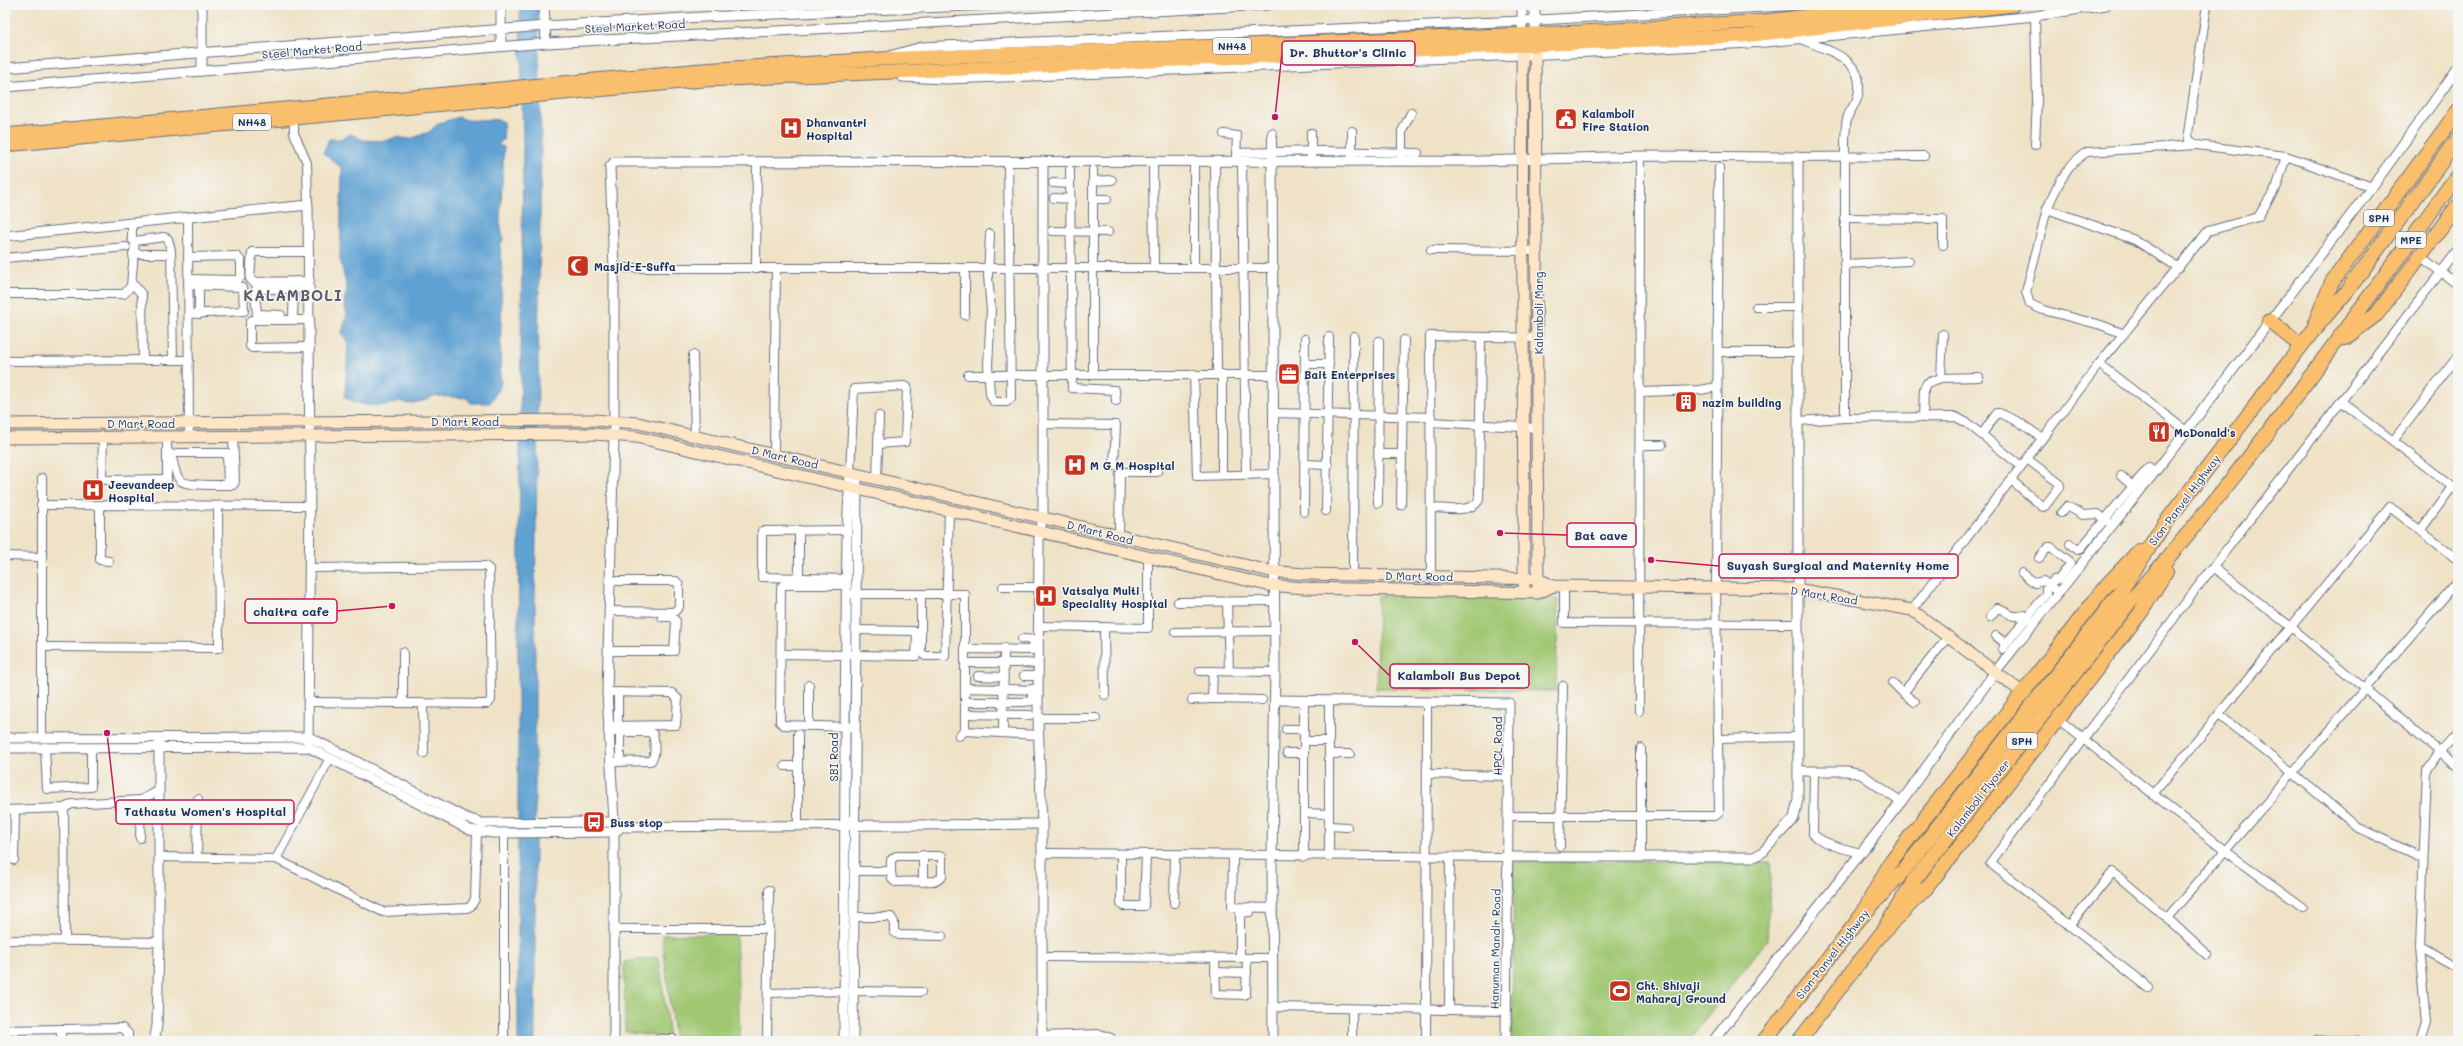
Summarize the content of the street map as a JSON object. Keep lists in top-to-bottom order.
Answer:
{
  "streets": {
    "highway": [
      "NH48",
      "SPH",
      "MPE",
      "Sion-Panvel Highway",
      "Kalamboli Flyover"
    ],
    "main road": ["Kalamboli Marg", "D Mart Road"],
    "street": [
      "Steel Market Road",
      "HPCL Road",
      "SBI Road",
      "Hanuman Mandir Road"
    ]
  },
  "crossings": [
    ["NH48", "Kalamboli Marg"],
    ["SPH", "MPE"],
    ["SPH", "Sion-Panvel Highway"],
    ["SPH", "Kalamboli Flyover"],
    ["MPE", "Sion-Panvel Highway"],
    ["Kalamboli Marg", "D Mart Road"],
    ["D Mart Road", "SBI Road"],
    ["Sion-Panvel Highway", "Kalamboli Flyover"],
    ["HPCL Road", "Hanuman Mandir Road"]
  ],
  "districts": ["KALAMBOLI"],
  "places": {
    "other": [
      "Dr. Bhuttor's Clinic",
      "Bat cave",
      "Suyash Surgical and Maternity Home",
      "chaitra cafe",
      "Kalamboli Bus Depot",
      "Tathastu Women's Hospital"
    ],
    "public building": ["Kalamboli Fire Station"],
    "hospital": [
      "Dhanvantri Hospital",
      "M G M Hospital",
      "Jeevandeep Hospital",
      "Vatsalya Multi Speciality Hospital"
    ],
    "mosque": ["Masjid-E-Suffa"],
    "office": ["Bait Enterprises"],
    "building": ["nazim building"],
    "restaurant": ["McDonald's"],
    "bus stop": ["Buss stop"],
    "sports": ["Cht. Shivaji Maharaj Ground"]
  }
}
